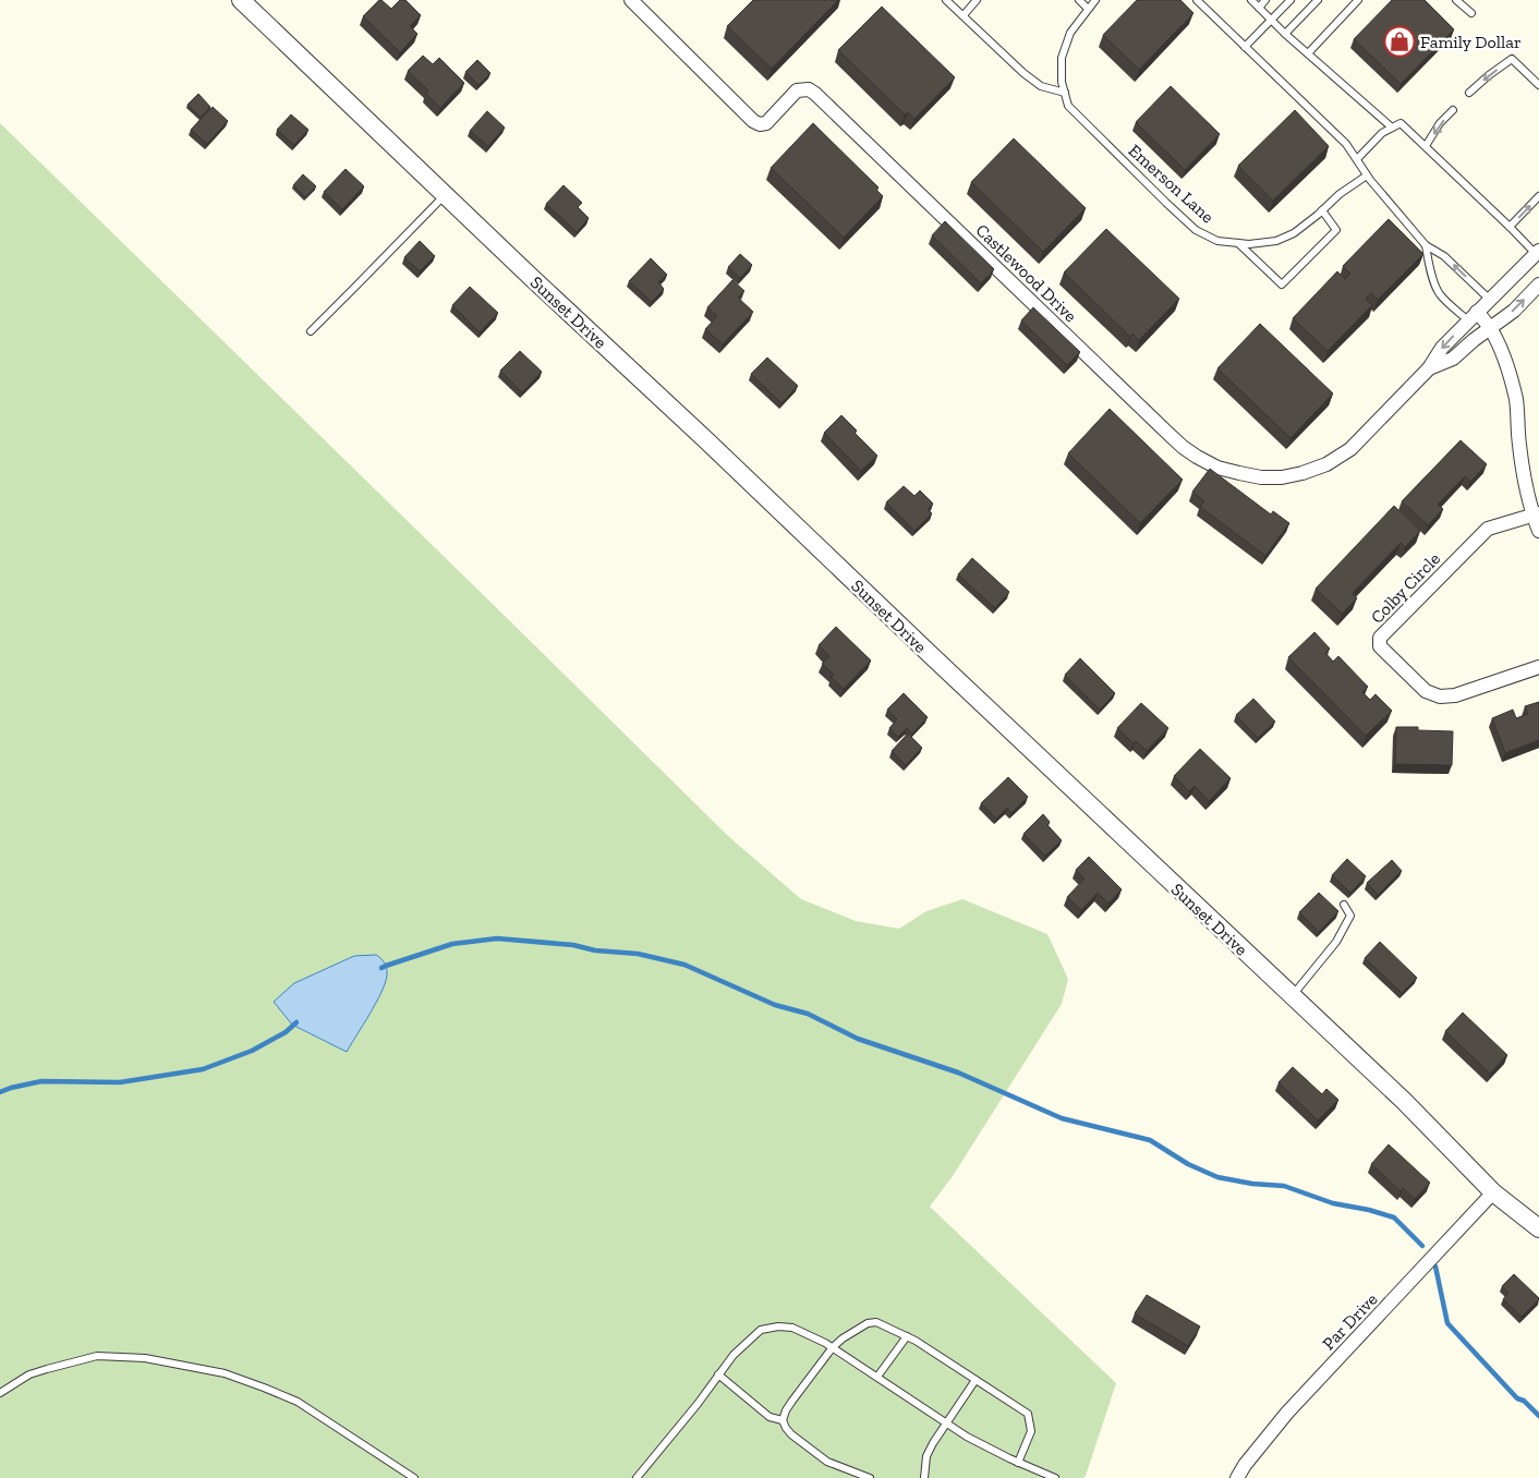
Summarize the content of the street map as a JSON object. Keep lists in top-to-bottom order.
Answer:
{
  "streets": {
    "street": [
      "Castlewood Drive",
      "Sunset Drive",
      "Colby Circle",
      "Par Drive"
    ],
    "lane": ["Emerson Lane"]
  },
  "crossings": [
    ["Sunset Drive", "Par Drive"]
  ],
  "places": {
    "shop": ["Family Dollar"]
  }
}
